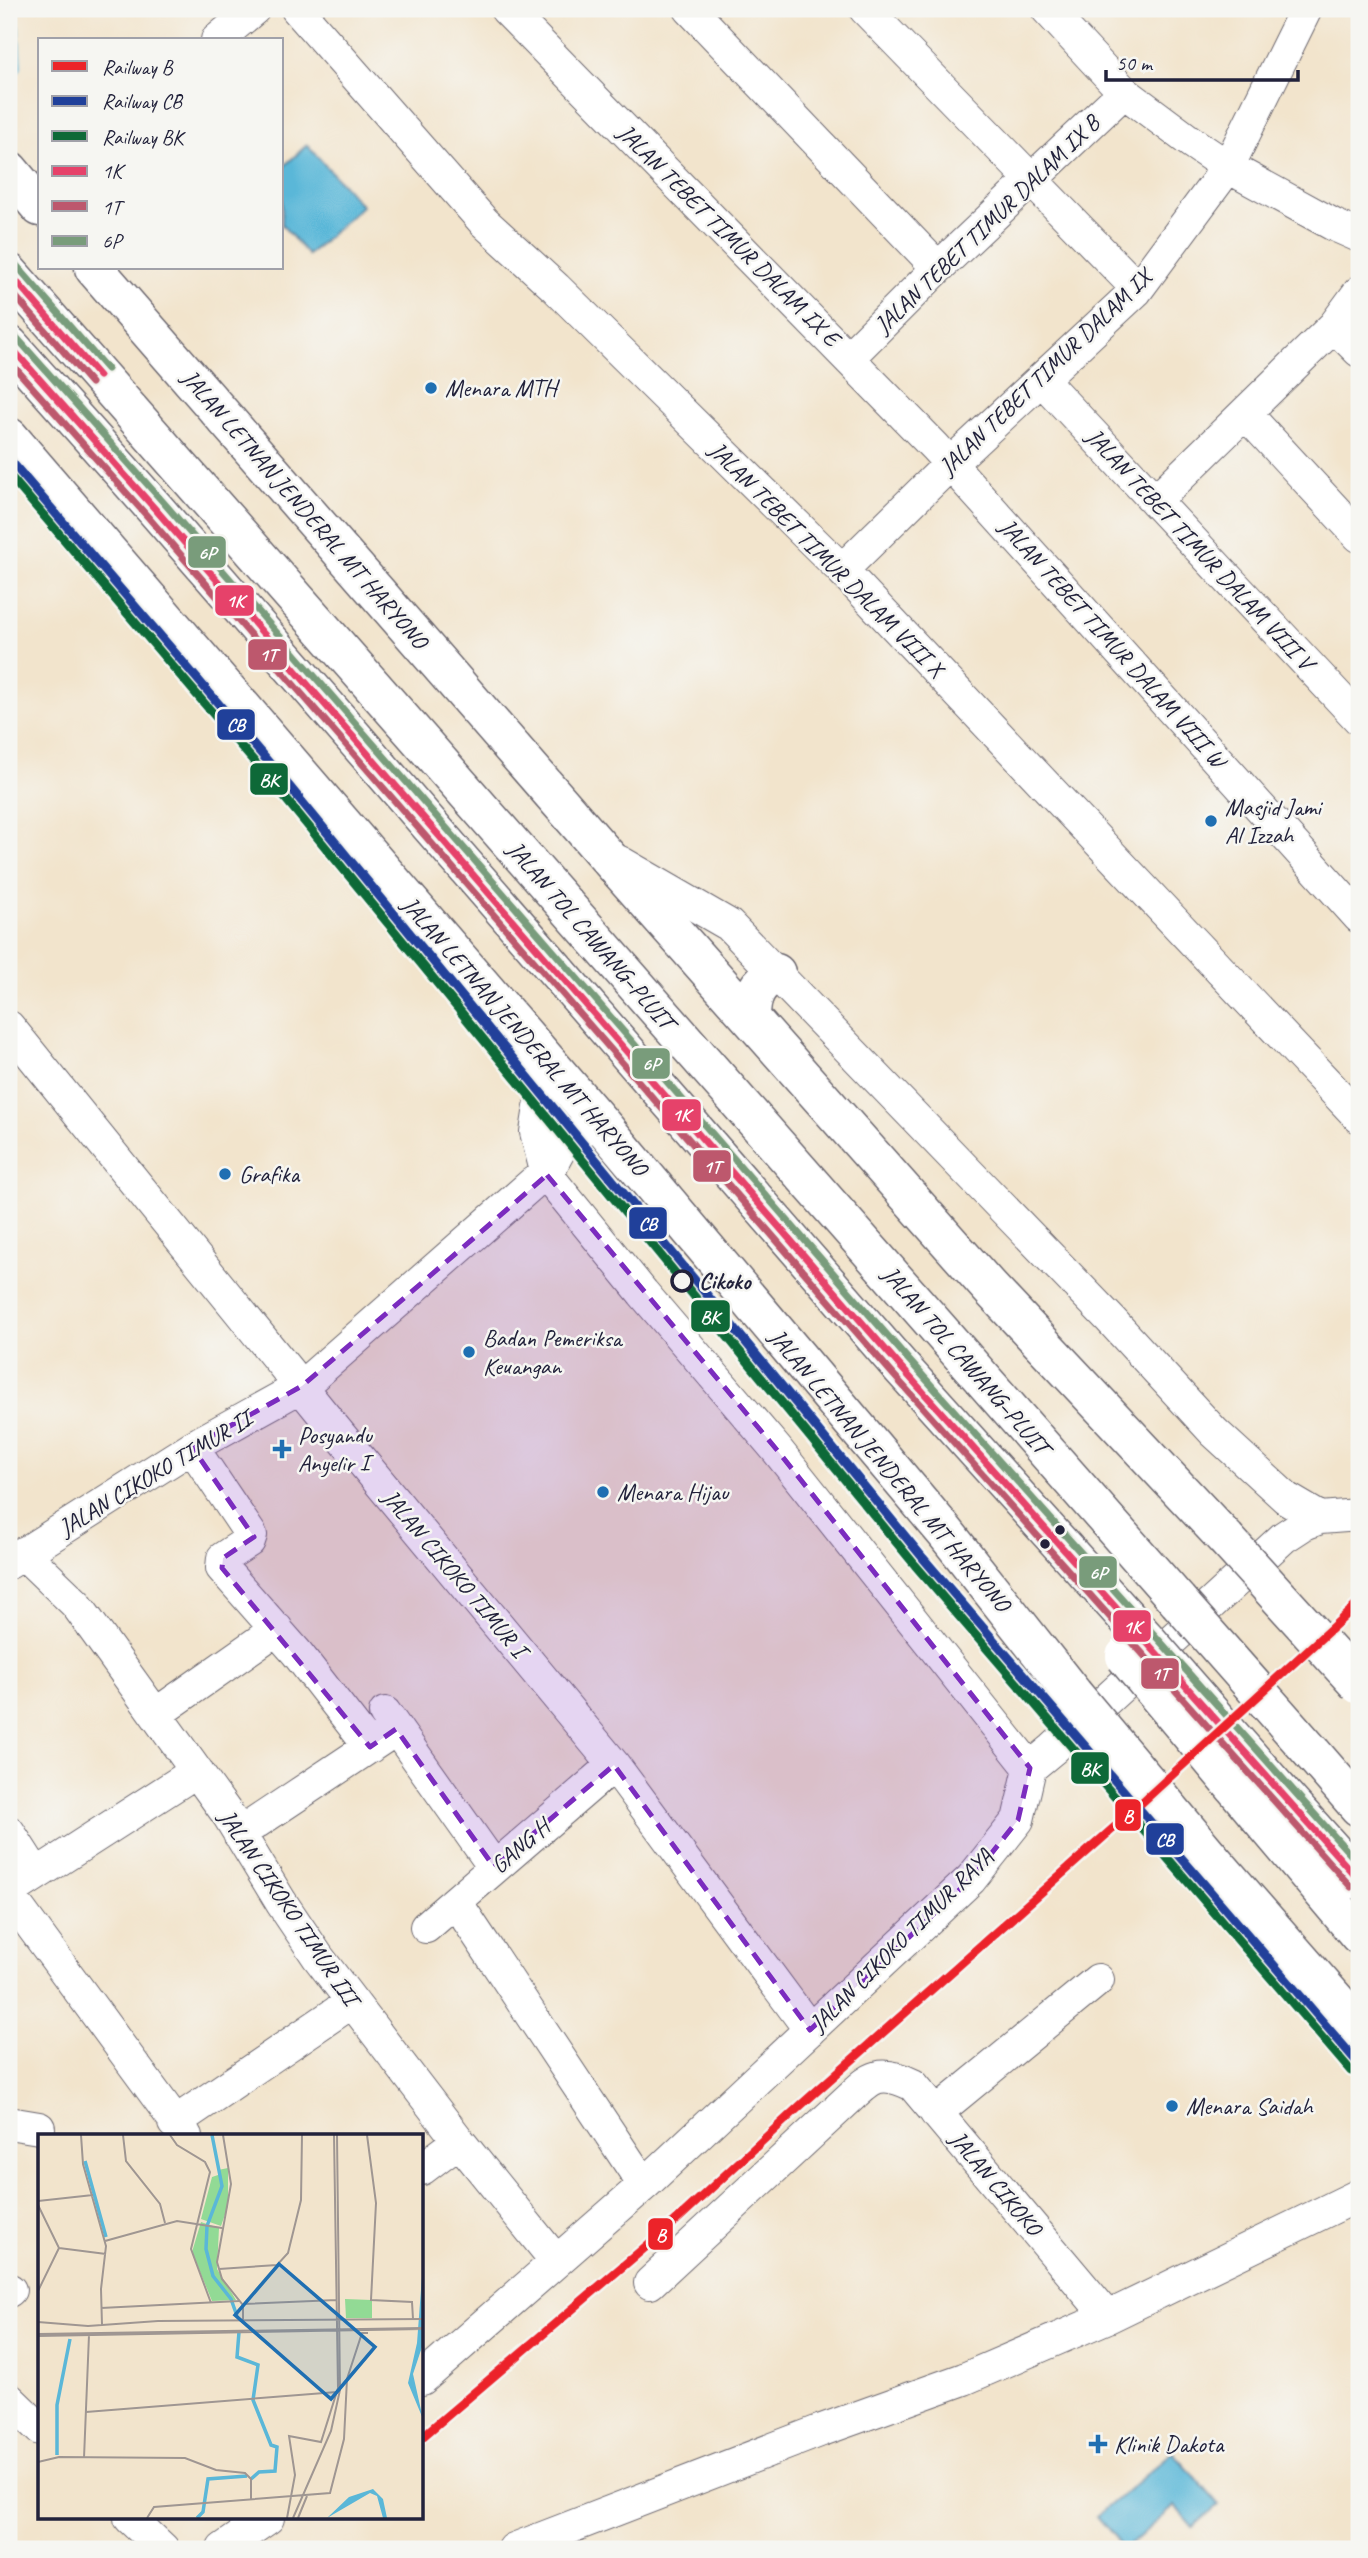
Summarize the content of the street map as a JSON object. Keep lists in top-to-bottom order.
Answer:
{
  "streets": {
    "highway": ["JALAN LETNAN JENDERAL MT HARYONO", "JALAN TOL CAWANG–PLUIT"],
    "street": [
      "JALAN TEBET TIMUR DALAM IX B",
      "JALAN TEBET TIMUR DALAM IX E",
      "JALAN TEBET TIMUR DALAM IX",
      "JALAN TEBET TIMUR DALAM VIII V",
      "JALAN TEBET TIMUR DALAM VIII X",
      "JALAN TEBET TIMUR DALAM VIII W",
      "JALAN CIKOKO TIMUR II",
      "JALAN CIKOKO TIMUR I",
      "GANG H",
      "JALAN CIKOKO TIMUR III",
      "JALAN CIKOKO TIMUR RAYA",
      "JALAN CIKOKO"
    ]
  },
  "crossings": [
    ["JALAN TEBET TIMUR DALAM IX B", "JALAN TEBET TIMUR DALAM IX E"],
    ["JALAN TEBET TIMUR DALAM IX E", "JALAN TEBET TIMUR DALAM IX"],
    ["JALAN TEBET TIMUR DALAM IX E", "JALAN TEBET TIMUR DALAM VIII W"],
    ["JALAN TEBET TIMUR DALAM IX", "JALAN TEBET TIMUR DALAM VIII V"],
    ["JALAN TEBET TIMUR DALAM IX", "JALAN TEBET TIMUR DALAM VIII X"],
    ["JALAN TEBET TIMUR DALAM IX", "JALAN TEBET TIMUR DALAM VIII W"],
    ["JALAN CIKOKO TIMUR II", "JALAN CIKOKO TIMUR I"],
    ["JALAN CIKOKO TIMUR II", "JALAN CIKOKO TIMUR III"],
    ["JALAN CIKOKO TIMUR I", "GANG H"],
    ["JALAN CIKOKO TIMUR I", "JALAN CIKOKO TIMUR RAYA"],
    ["JALAN CIKOKO TIMUR III", "JALAN CIKOKO TIMUR RAYA"]
  ],
  "places": {
    "other": [
      "Menara MTH",
      "Masjid Jami Al Izzah",
      "Grafika",
      "Cikoko",
      "Badan Pemeriksa Keuangan",
      "Menara Hijau",
      "Menara Saidah"
    ],
    "health": ["Posyandu Anyelir I", "Klinik Dakota"]
  },
  "lines": [
    "transit line 6P",
    "transit line 1K",
    "transit line 1T",
    "rail line CB",
    "rail line BK",
    "rail line B"
  ],
  "legend": [
    "Railway B",
    "Railway CB",
    "Railway BK",
    "1K",
    "1T",
    "6P"
  ],
  "scale_bar": "50 m"
}
